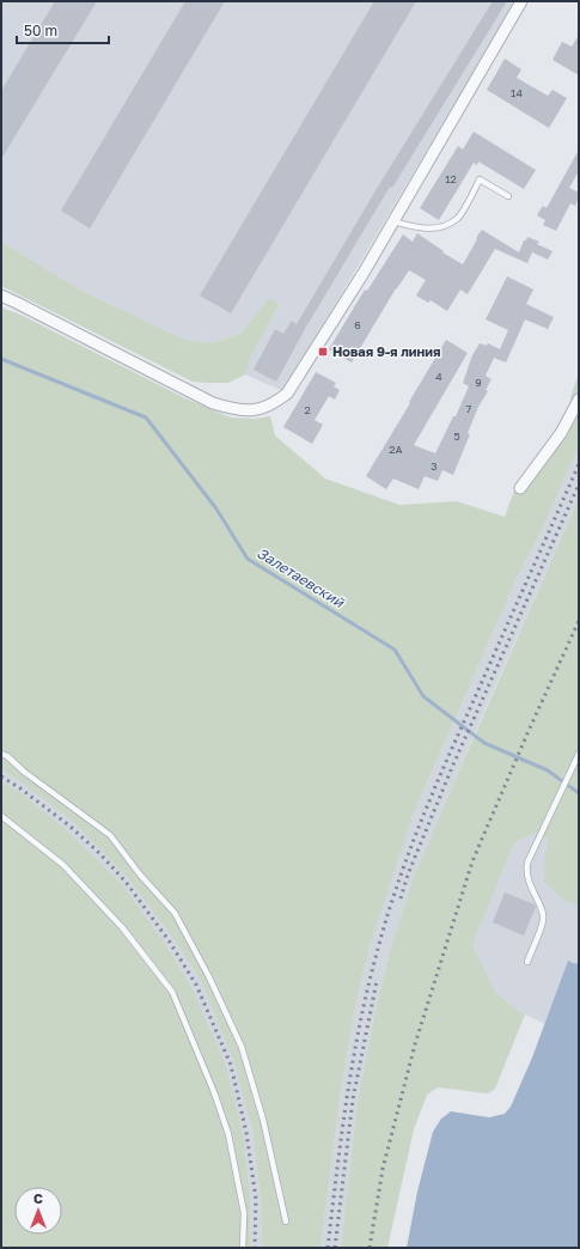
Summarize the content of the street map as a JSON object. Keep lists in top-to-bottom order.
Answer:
{
  "water": ["Залетаевский"],
  "places": {
    "transit": ["Новая 9-я линия"]
  },
  "house_numbers": [
    "14",
    "12",
    "6",
    "4",
    "9",
    "7",
    "2",
    "5",
    "2А",
    "3"
  ],
  "scale_bar": "50 m",
  "north": "top"
}
